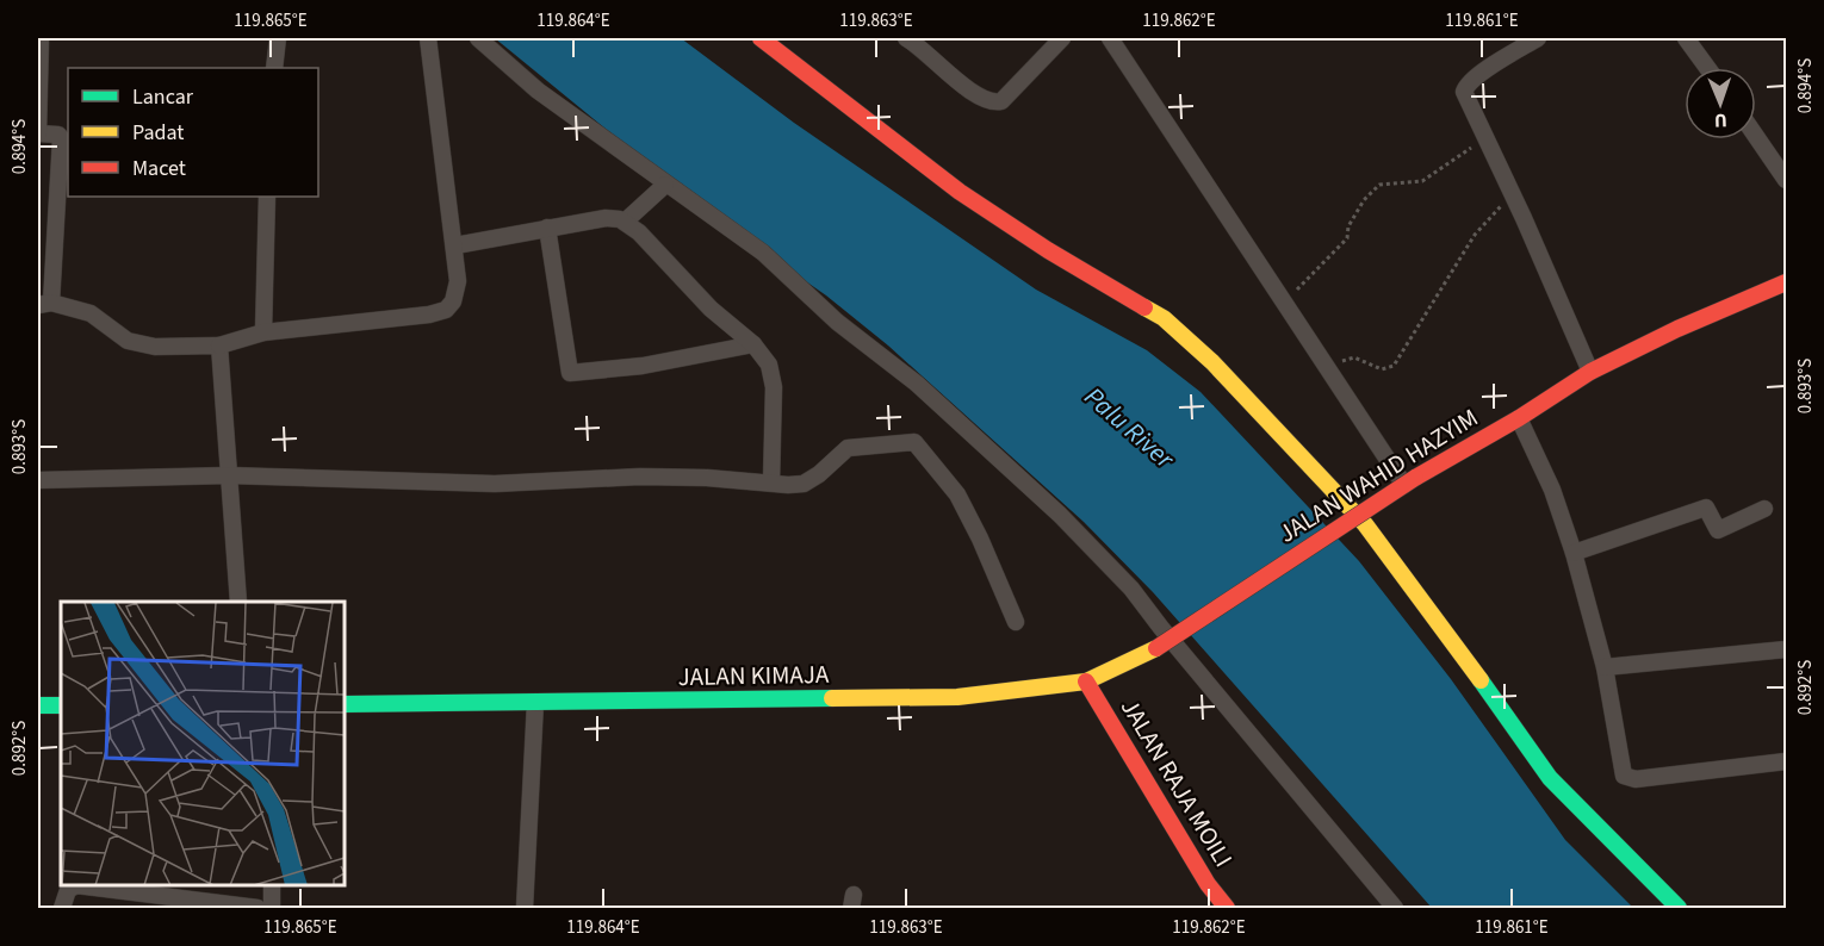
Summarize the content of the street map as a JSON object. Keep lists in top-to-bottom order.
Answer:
{
  "streets": {
    "street": ["JALAN WAHID HAZYIM", "JALAN KIMAJA", "JALAN RAJA MOILI"]
  },
  "crossings": [
    ["JALAN WAHID HAZYIM", "JALAN KIMAJA"],
    ["JALAN KIMAJA", "JALAN RAJA MOILI"]
  ],
  "water": ["Palu River"],
  "legend": ["Lancar", "Padat", "Macet"],
  "north": "bottom",
  "coordinates": [
    "119.865°E",
    "119.864°E",
    "119.863°E",
    "119.862°E",
    "119.861°E",
    "0.894°S",
    "0.893°S",
    "0.892°S"
  ]
}
